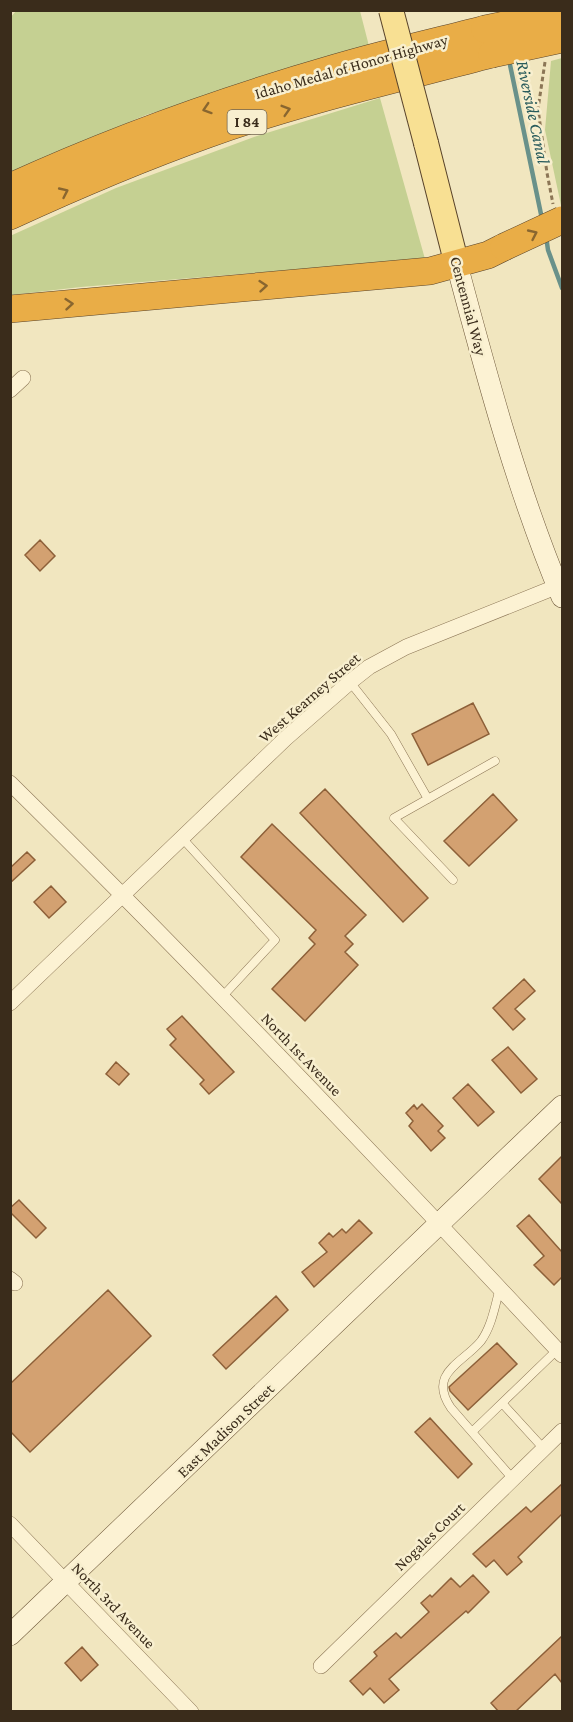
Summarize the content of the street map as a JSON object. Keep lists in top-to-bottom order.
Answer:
{
  "streets": {
    "highway": ["Idaho Medal of Honor Highway", "I 84"],
    "main road": ["Centennial Way", "East Madison Street"],
    "street": [
      "West Kearney Street",
      "North 1st Avenue",
      "Nogales Court",
      "North 3rd Avenue"
    ]
  },
  "crossings": [
    ["Centennial Way", "West Kearney Street"],
    ["West Kearney Street", "North 1st Avenue"],
    ["North 1st Avenue", "East Madison Street"],
    ["East Madison Street", "North 3rd Avenue"]
  ],
  "water": ["Riverside Canal"]
}
